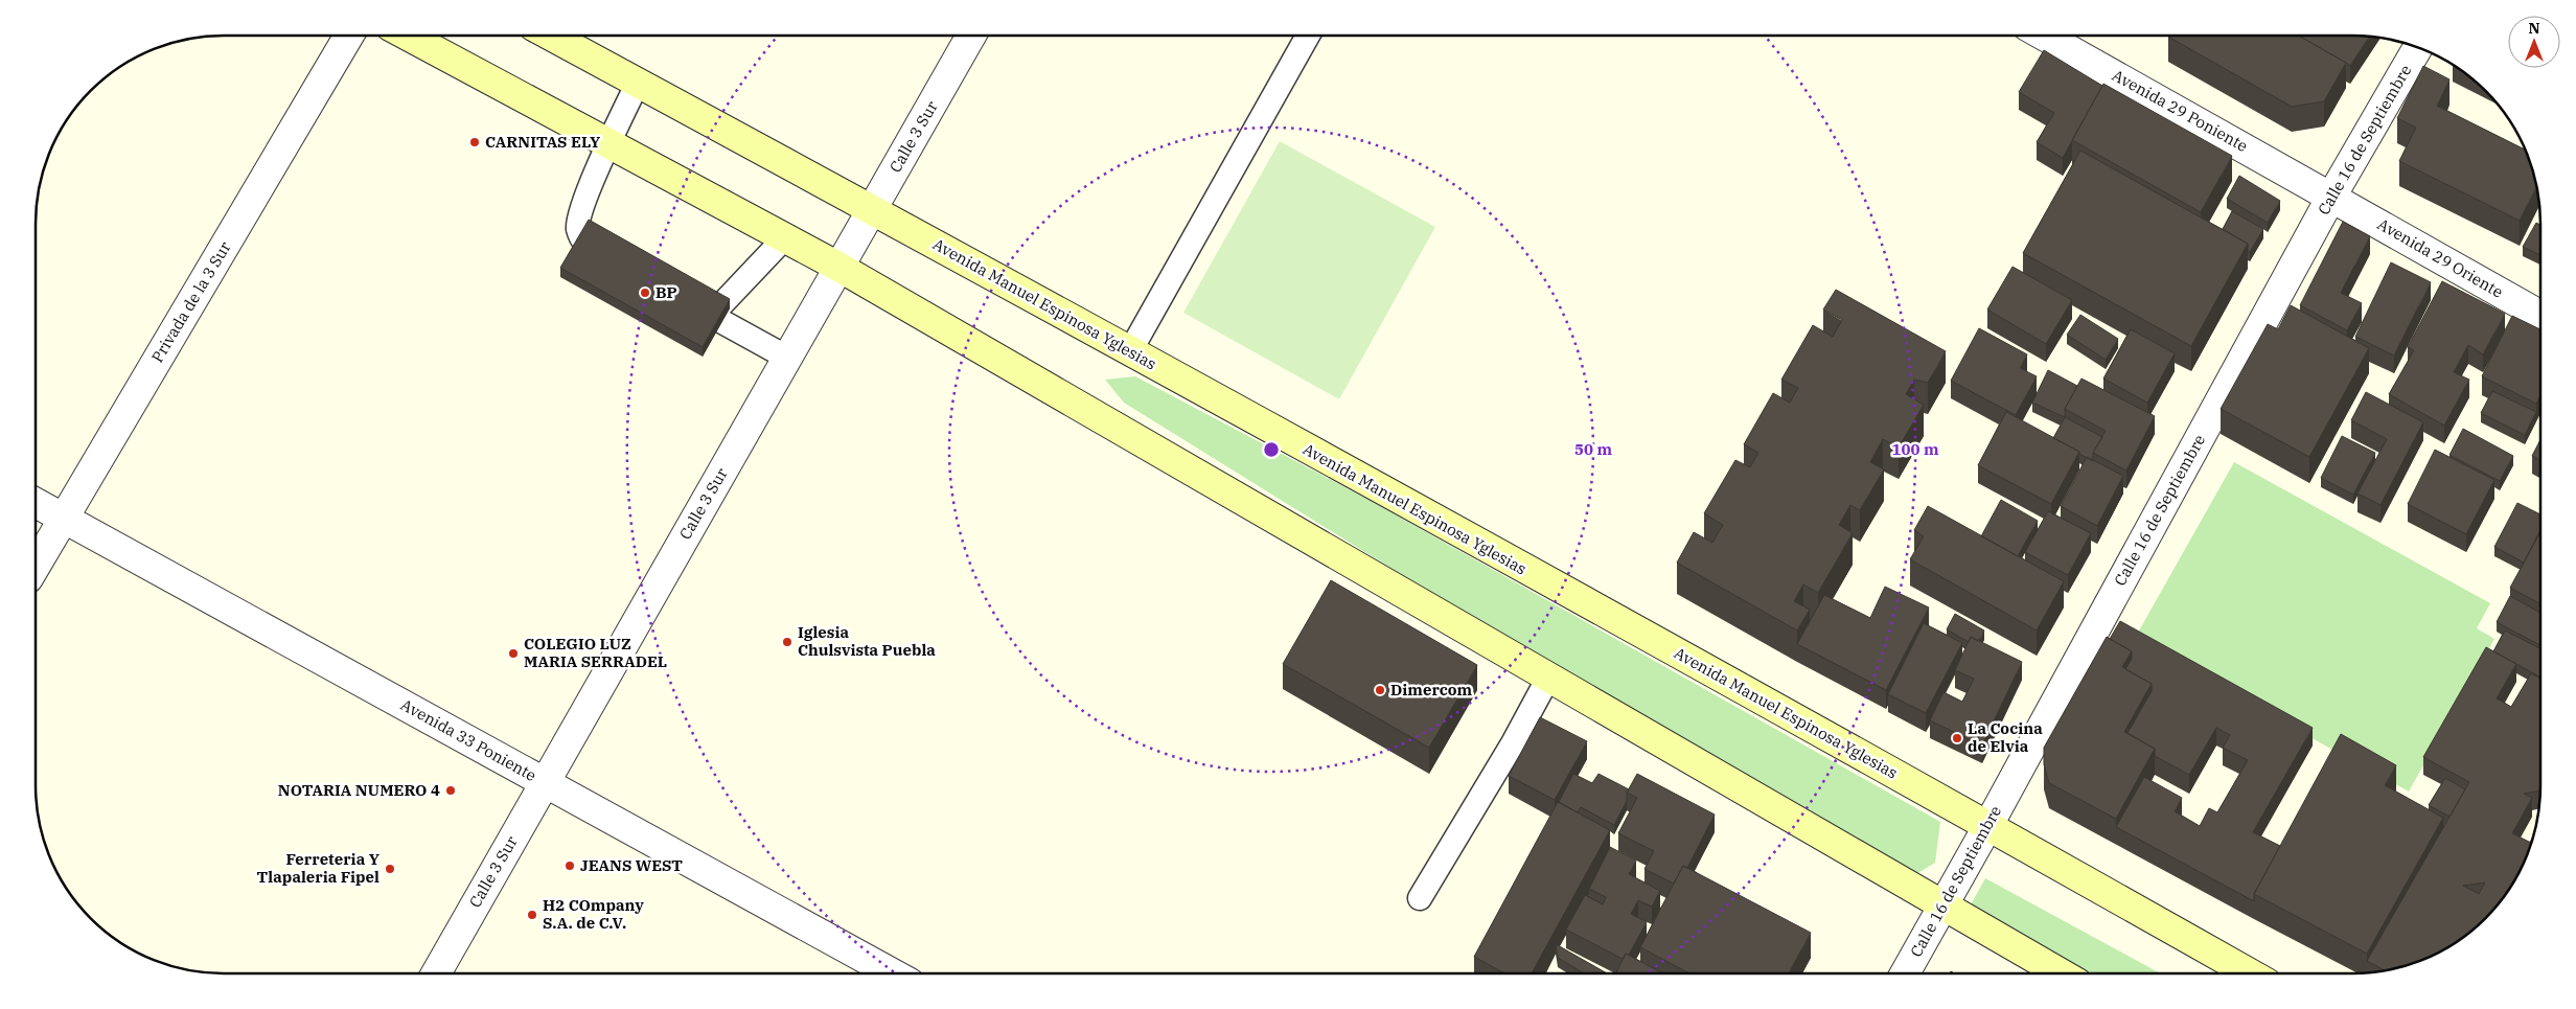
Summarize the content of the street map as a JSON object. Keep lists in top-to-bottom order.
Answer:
{
  "streets": {
    "main road": ["Avenida Manuel Espinosa Yglesias"],
    "street": [
      "Avenida 29 Poniente",
      "Calle 3 Sur",
      "Calle 16 de Septiembre",
      "Avenida 29 Oriente",
      "Privada de la 3 Sur",
      "Avenida 33 Poniente"
    ]
  },
  "crossings": [
    ["Avenida 29 Poniente", "Calle 16 de Septiembre"],
    ["Avenida 29 Poniente", "Avenida 29 Oriente"],
    ["Calle 3 Sur", "Avenida Manuel Espinosa Yglesias"],
    ["Calle 3 Sur", "Avenida 33 Poniente"],
    ["Calle 16 de Septiembre", "Avenida 29 Oriente"],
    ["Calle 16 de Septiembre", "Avenida Manuel Espinosa Yglesias"],
    ["Privada de la 3 Sur", "Avenida 33 Poniente"]
  ],
  "places": [
    "CARNITAS ELY",
    "BP",
    "Iglesia Chulsvista Puebla",
    "COLEGIO LUZ MARIA SERRADEL",
    "Dimercom",
    "La Cocina de Elvia",
    "NOTARIA NUMERO 4",
    "JEANS WEST",
    "Ferreteria Y Tlapaleria Fipel",
    "H2 COmpany S.A. de C.V."
  ],
  "north": "top",
  "rings": ["50 m", "100 m"]
}
